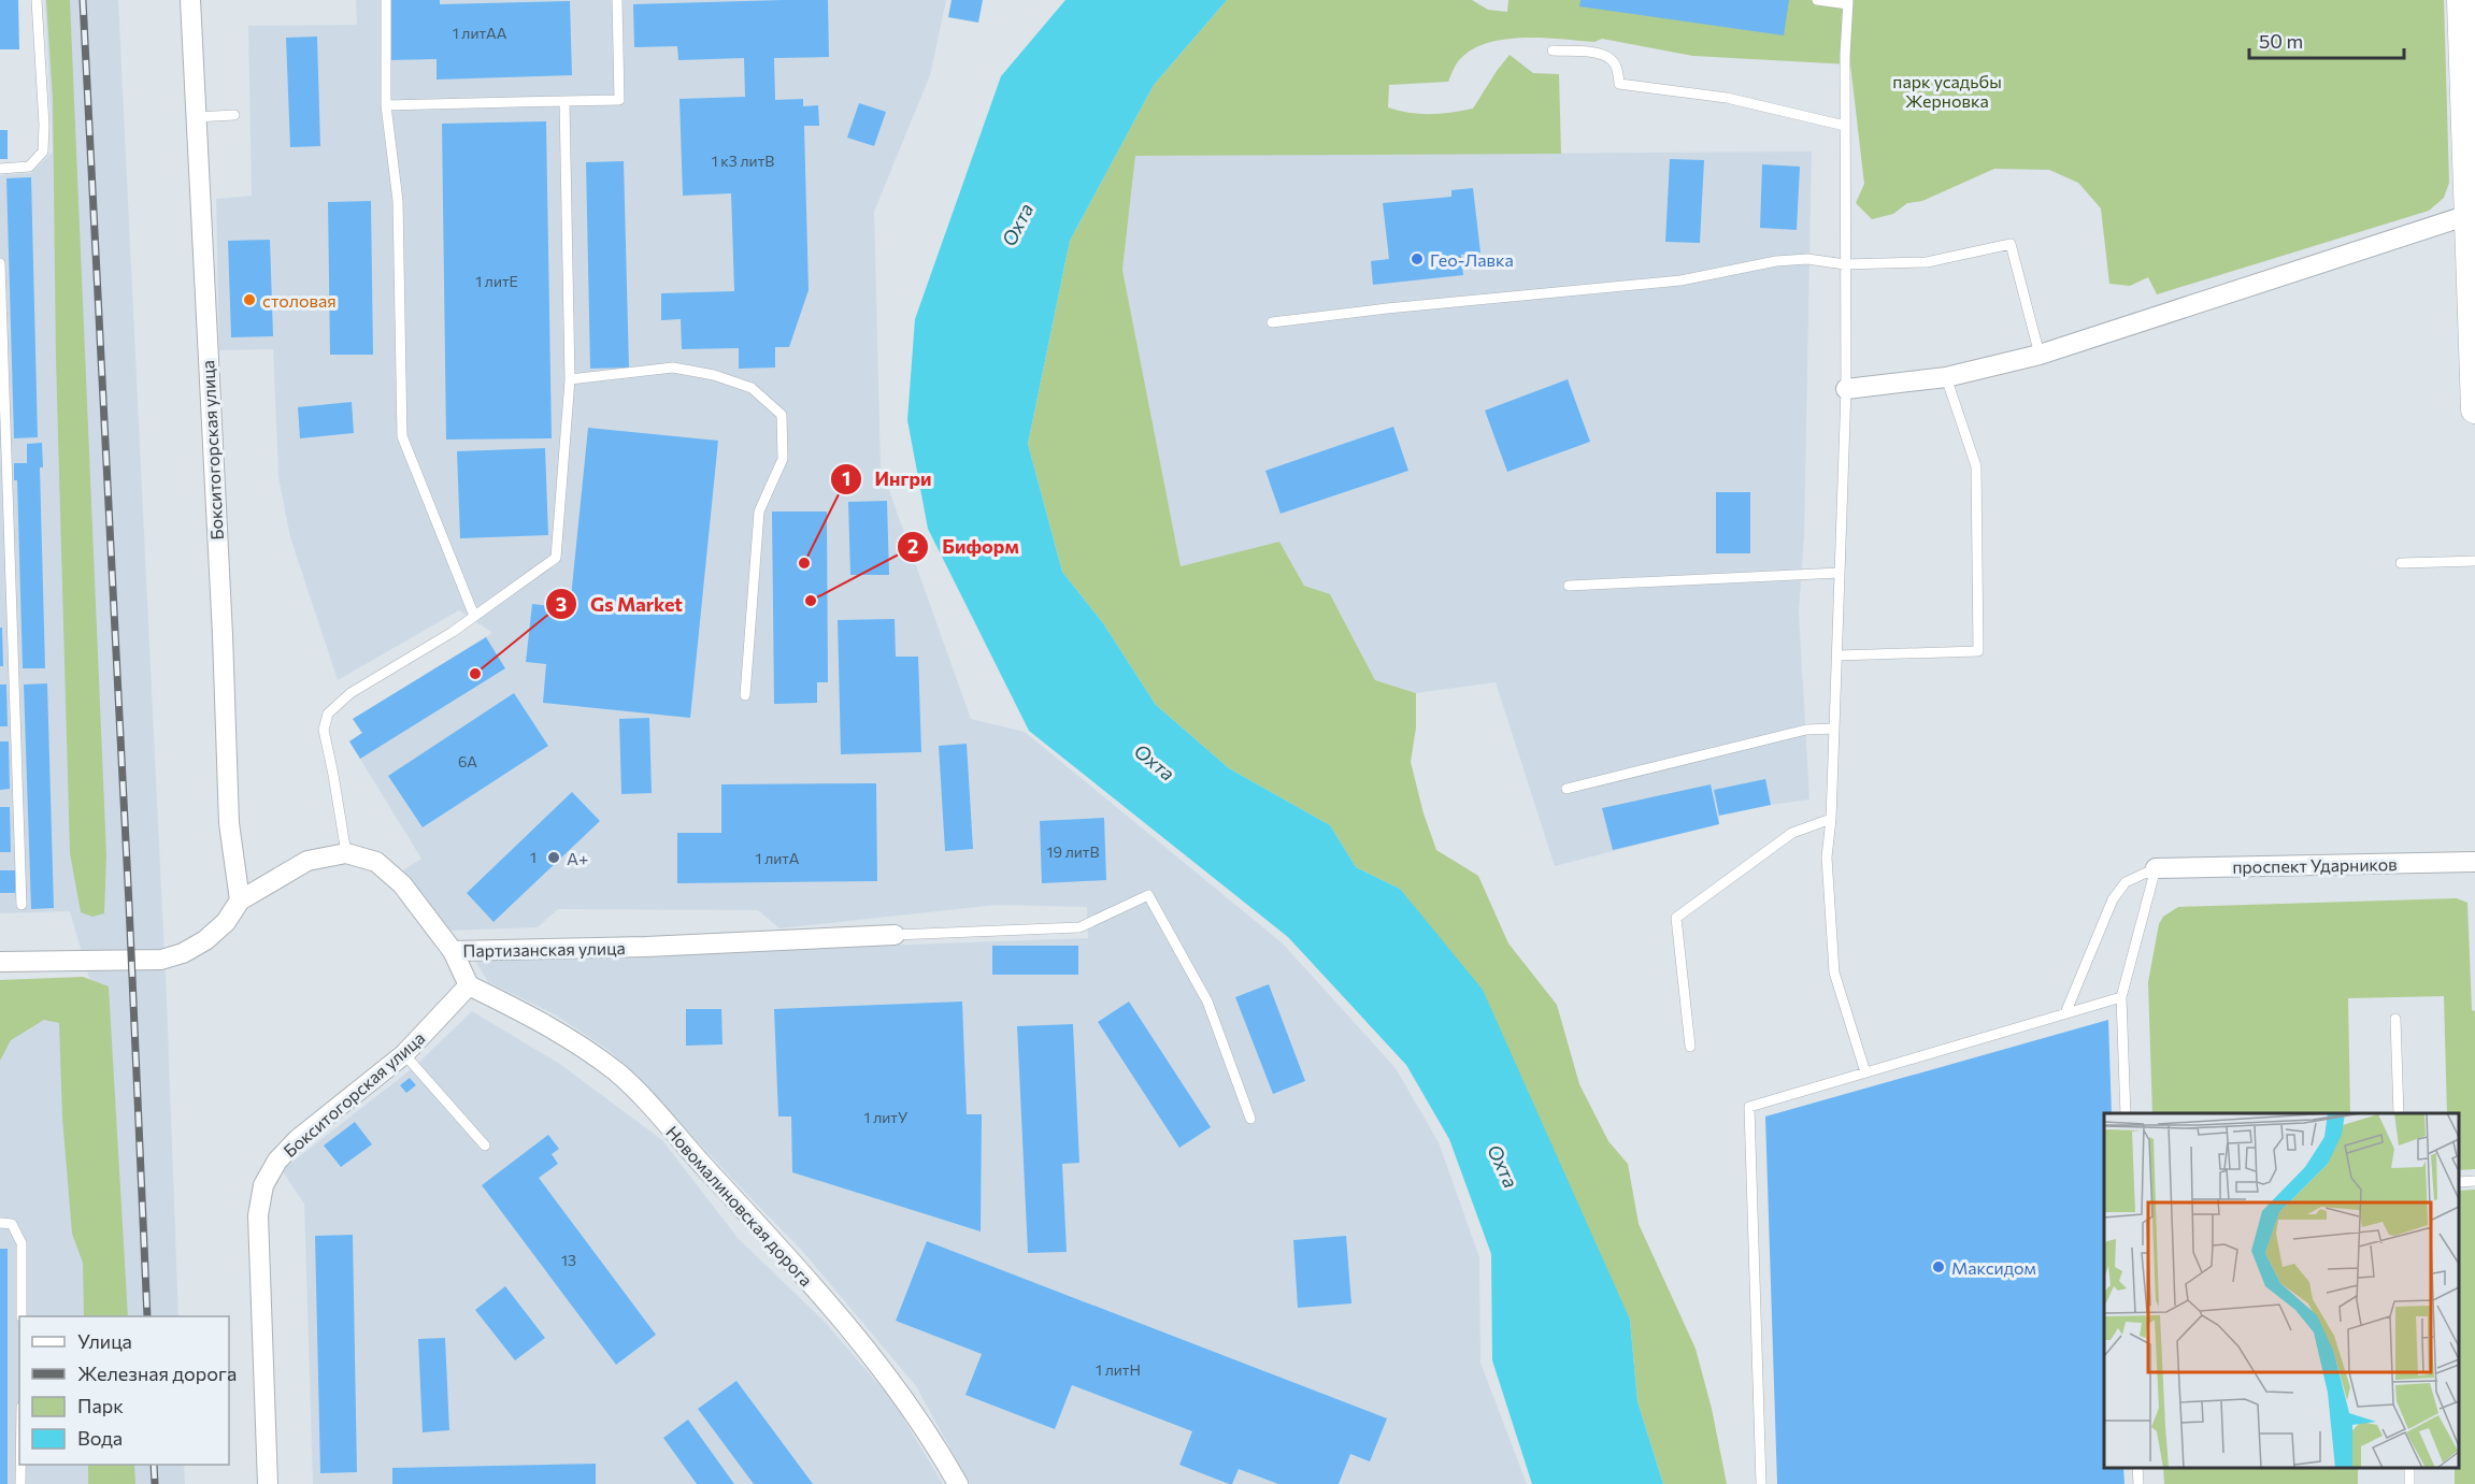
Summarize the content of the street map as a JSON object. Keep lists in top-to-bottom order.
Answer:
{
  "streets": {
    "street": [
      "Бокситогорская улица",
      "проспект Ударников",
      "Партизанская улица",
      "Новомалиновская дорога"
    ]
  },
  "crossings": [
    ["Бокситогорская улица", "Партизанская улица"],
    ["Бокситогорская улица", "Новомалиновская дорога"]
  ],
  "water": ["Охта"],
  "parks": ["парк усадьбы Жерновка"],
  "places": [
    "Гео-Лавка",
    "столовая",
    "Ингри",
    "Биформ",
    "Gs Market",
    "А+",
    "Максидом"
  ],
  "house_numbers": [
    "1 литАА",
    "1 к3 литВ",
    "1 литЕ",
    "6А",
    "19 литВ",
    "1",
    "1 литА",
    "1 литУ",
    "13",
    "1 литН"
  ],
  "legend": [
    "Улица",
    "Железная дорога",
    "Парк",
    "Вода"
  ],
  "scale_bar": "50 m"
}
